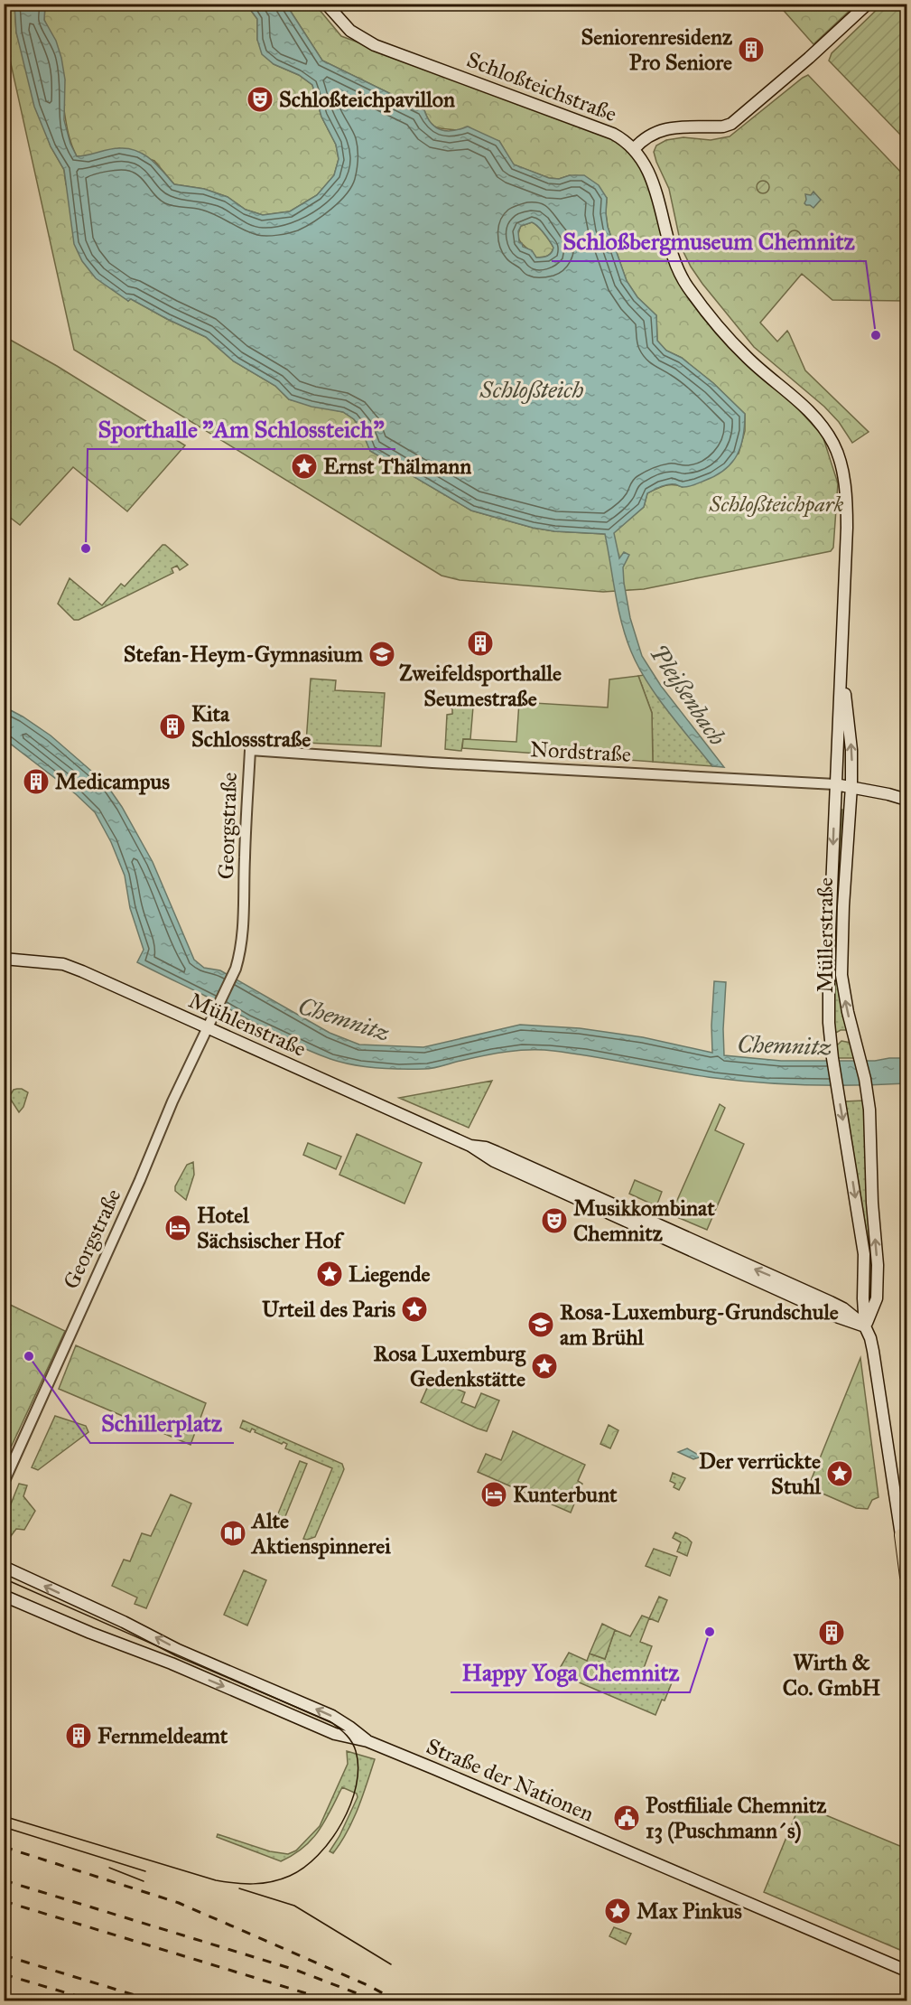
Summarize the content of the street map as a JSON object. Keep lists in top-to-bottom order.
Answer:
{
  "streets": {
    "main road": [
      "Schloßteichstraße",
      "Nordstraße",
      "Müllerstraße",
      "Mühlenstraße",
      "Straße der Nationen"
    ],
    "street": ["Georgstraße"]
  },
  "crossings": [
    ["Schloßteichstraße", "Müllerstraße"],
    ["Nordstraße", "Georgstraße"],
    ["Nordstraße", "Müllerstraße"],
    ["Georgstraße", "Mühlenstraße"],
    ["Müllerstraße", "Mühlenstraße"]
  ],
  "water": ["Schloßteich", "Pleißenbach", "Chemnitz"],
  "parks": ["Schloßteichpark"],
  "places": {
    "building": [
      "Seniorenresidenz Pro Seniore",
      "Zweifeldsporthalle Seumestraße",
      "Kita Schlossstraße",
      "Medicampus",
      "Wirth & Co. GmbH",
      "Fernmeldeamt"
    ],
    "theatre": ["Schloßteichpavillon", "Musikkombinat Chemnitz"],
    "other": [
      "Schloßbergmuseum Chemnitz",
      "Sporthalle \"Am Schlossteich\"",
      "Schillerplatz",
      "Happy Yoga Chemnitz"
    ],
    "place": [
      "Ernst Thälmann",
      "Liegende",
      "Urteil des Paris",
      "Rosa Luxemburg Gedenkstätte",
      "Der verrückte Stuhl",
      "Max Pinkus"
    ],
    "school or university": ["Stefan-Heym-Gymnasium", "Rosa-Luxemburg-Grundschule am Brühl"],
    "hotel": ["Hotel Sächsischer Hof", "Kunterbunt"],
    "library": ["Alte Aktienspinnerei"],
    "public building": ["Postfiliale Chemnitz 13 (Puschmann´s)"]
  }
}
